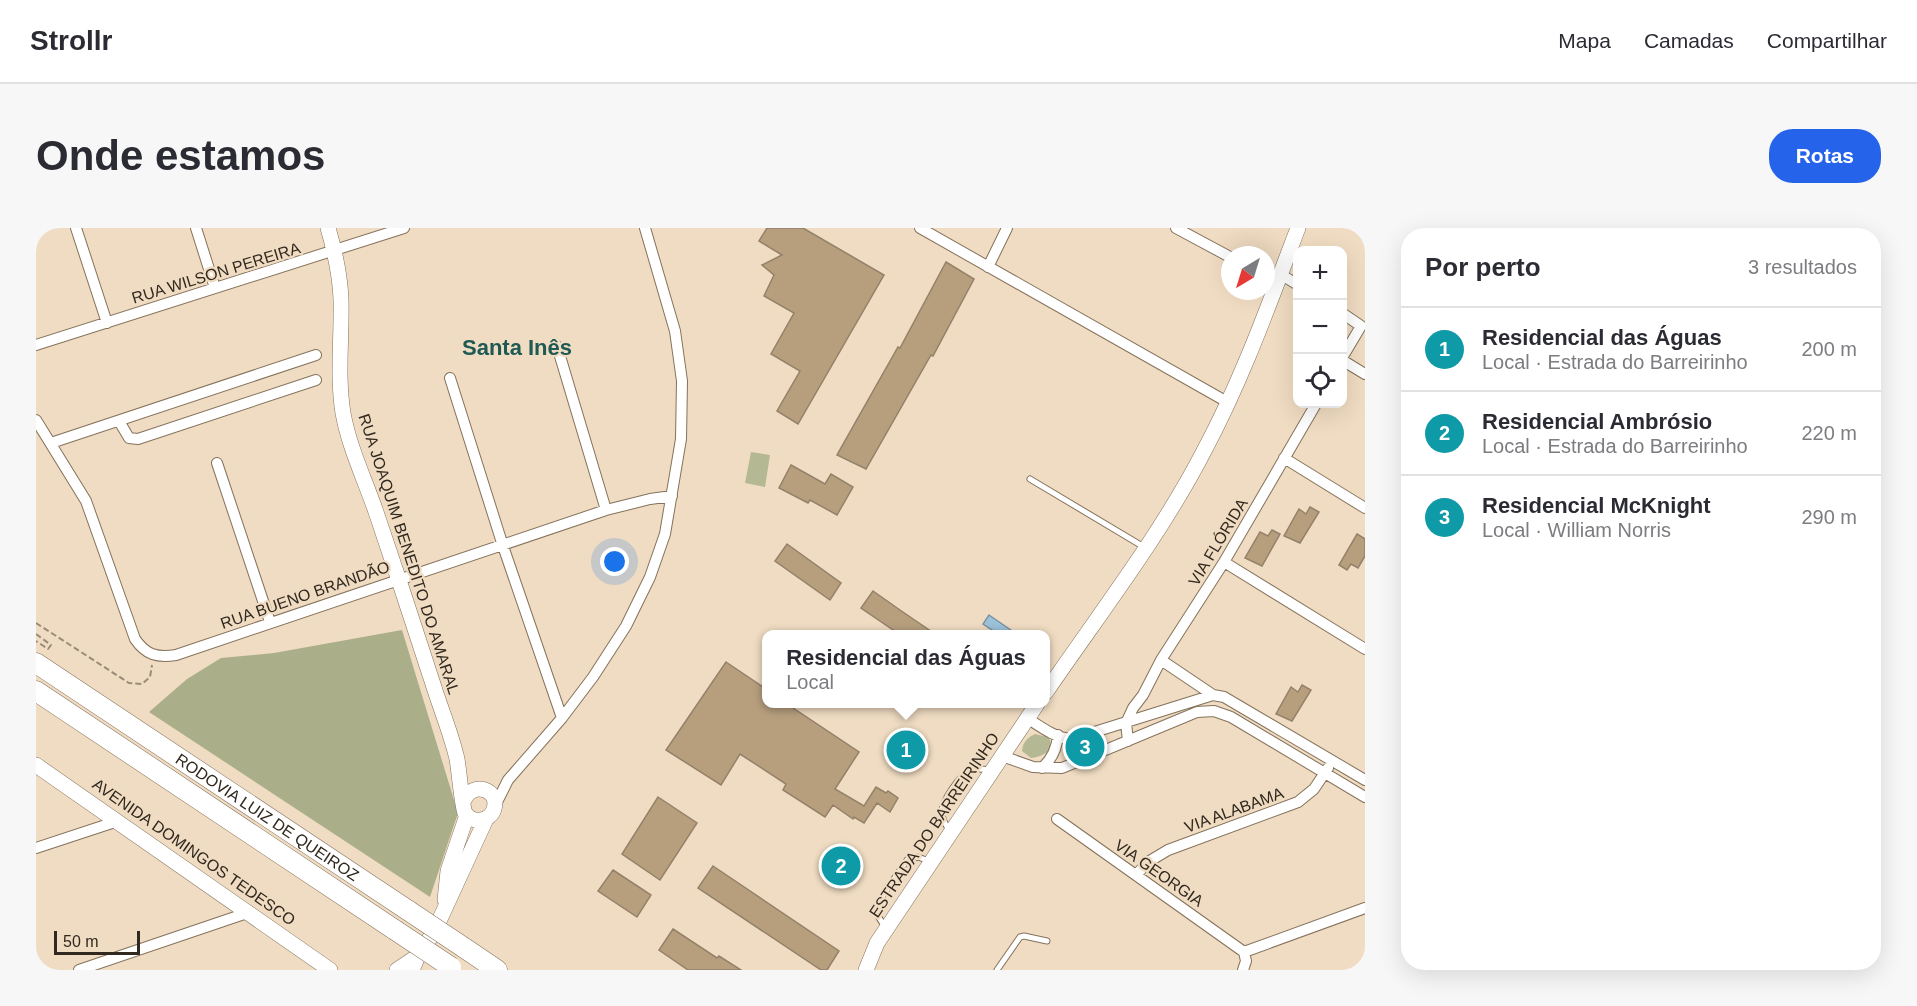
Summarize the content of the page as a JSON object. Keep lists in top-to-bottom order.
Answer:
{
  "streets": {
    "highway": ["RODOVIA LUIZ DE QUEIROZ"],
    "street": [
      "RUA WILSON PEREIRA",
      "VIA FLÓRIDA",
      "RUA JOAQUIM BENEDITO DO AMARAL",
      "RUA BUENO BRANDÃO",
      "VIA ALABAMA",
      "ESTRADA DO BARREIRINHO",
      "AVENIDA DOMINGOS TEDESCO",
      "VIA GEORGIA"
    ]
  },
  "crossings": [
    ["RUA WILSON PEREIRA", "RUA JOAQUIM BENEDITO DO AMARAL"],
    ["RUA JOAQUIM BENEDITO DO AMARAL", "RUA BUENO BRANDÃO"],
    ["VIA ALABAMA", "VIA GEORGIA"]
  ],
  "districts": ["Santa Inês"],
  "scale_bar": "50 m",
  "north": "bottom left",
  "page": {
    "header": "Strollr",
    "nav": ["Mapa", "Camadas", "Compartilhar"],
    "buttons": "Rotas",
    "title": "Onde estamos",
    "heading": ["Por perto", "3 resultados"],
    "map_buttons": ["+", "−"],
    "list": [
      {
        "mark": "1",
        "name": "Residencial das Águas",
        "note": "Local · Estrada do Barreirinho",
        "value": "200 m"
      },
      {
        "mark": "2",
        "name": "Residencial Ambrósio",
        "note": "Local · Estrada do Barreirinho",
        "value": "220 m"
      },
      {
        "mark": "3",
        "name": "Residencial McKnight",
        "note": "Local · William Norris",
        "value": "290 m"
      }
    ],
    "popup": ["Residencial das Águas", "Local"],
    "pins": ["3", "1", "2"],
    "scale": "50 m"
  }
}
